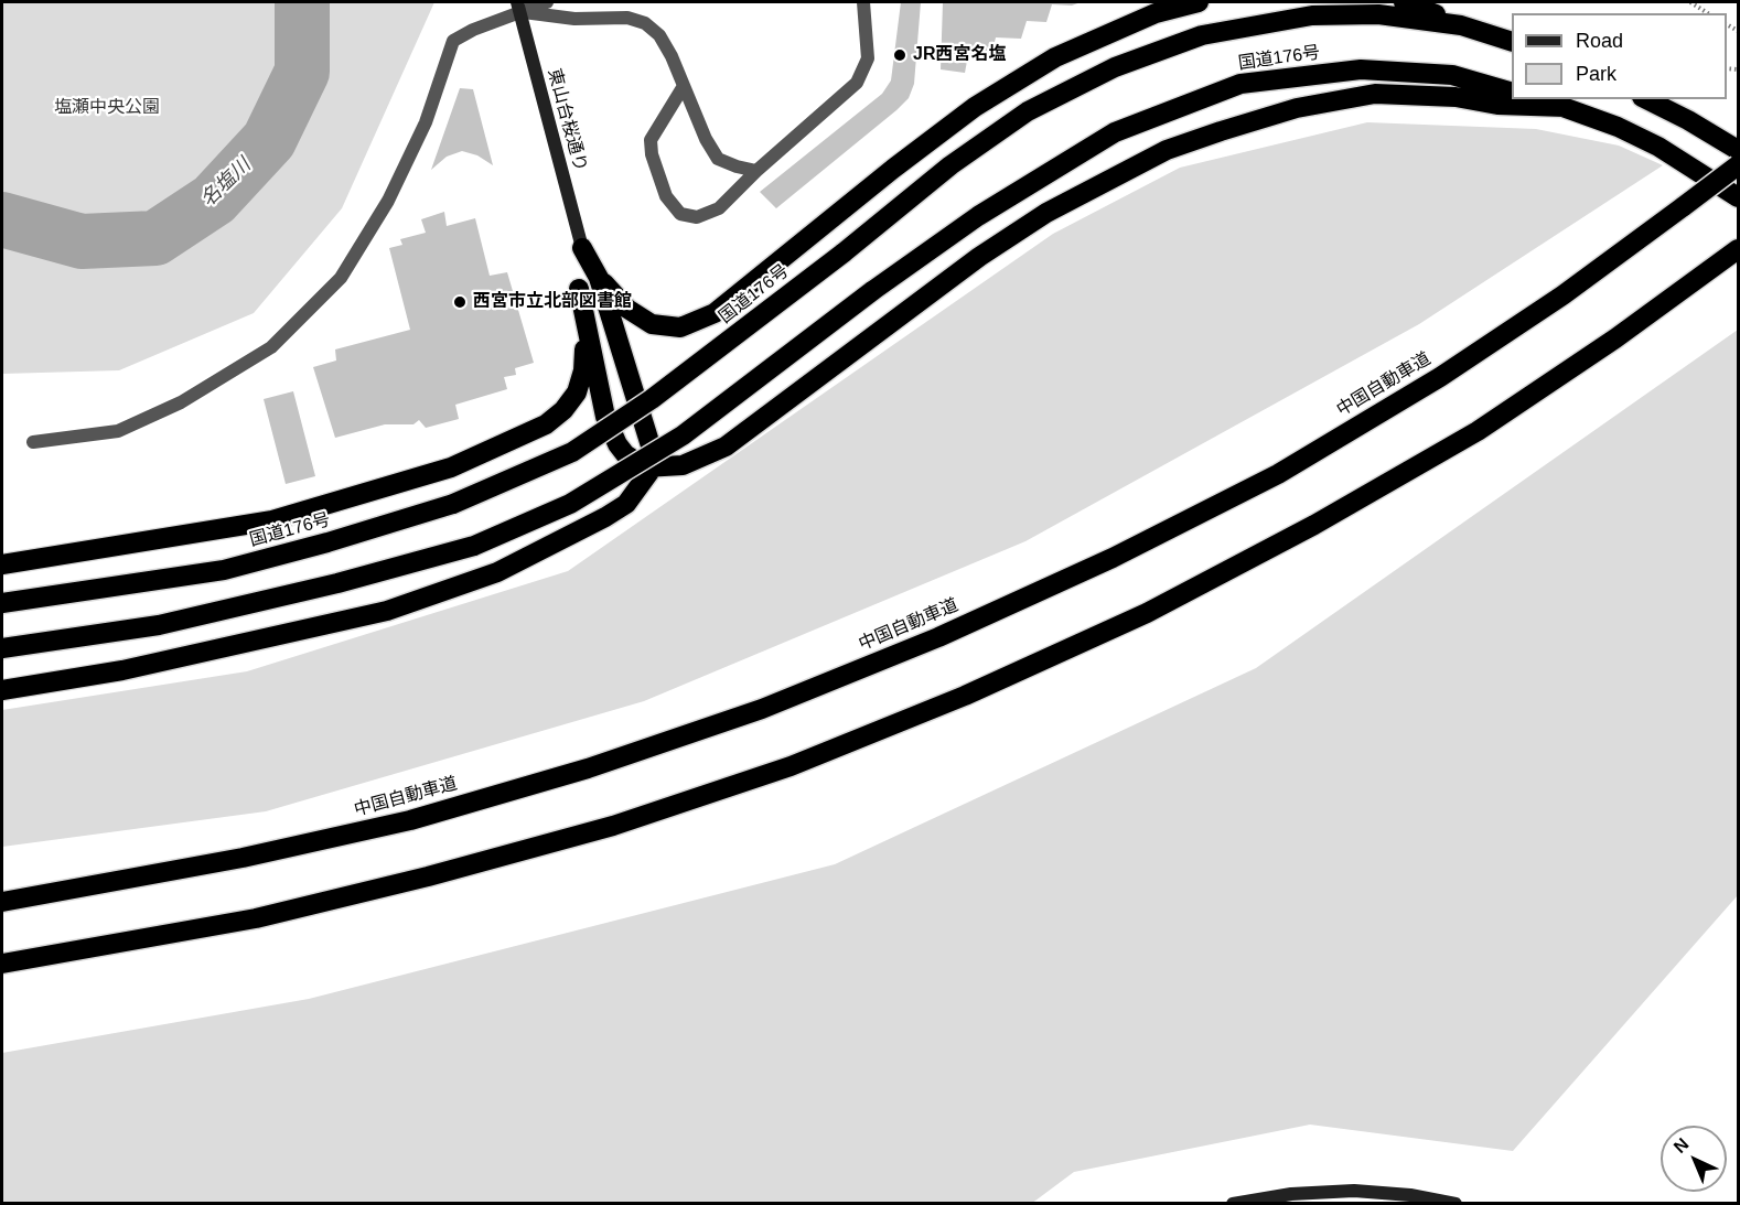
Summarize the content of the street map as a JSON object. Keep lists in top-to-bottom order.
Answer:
{
  "streets": {
    "highway": ["国道176号", "中国自動車道"],
    "street": ["東山台桜通り"]
  },
  "water": ["名塩川"],
  "parks": ["塩瀬中央公園"],
  "places": ["JR西宮名塩", "西宮市立北部図書館"],
  "legend": ["Road", "Park"],
  "north": "top left"
}
